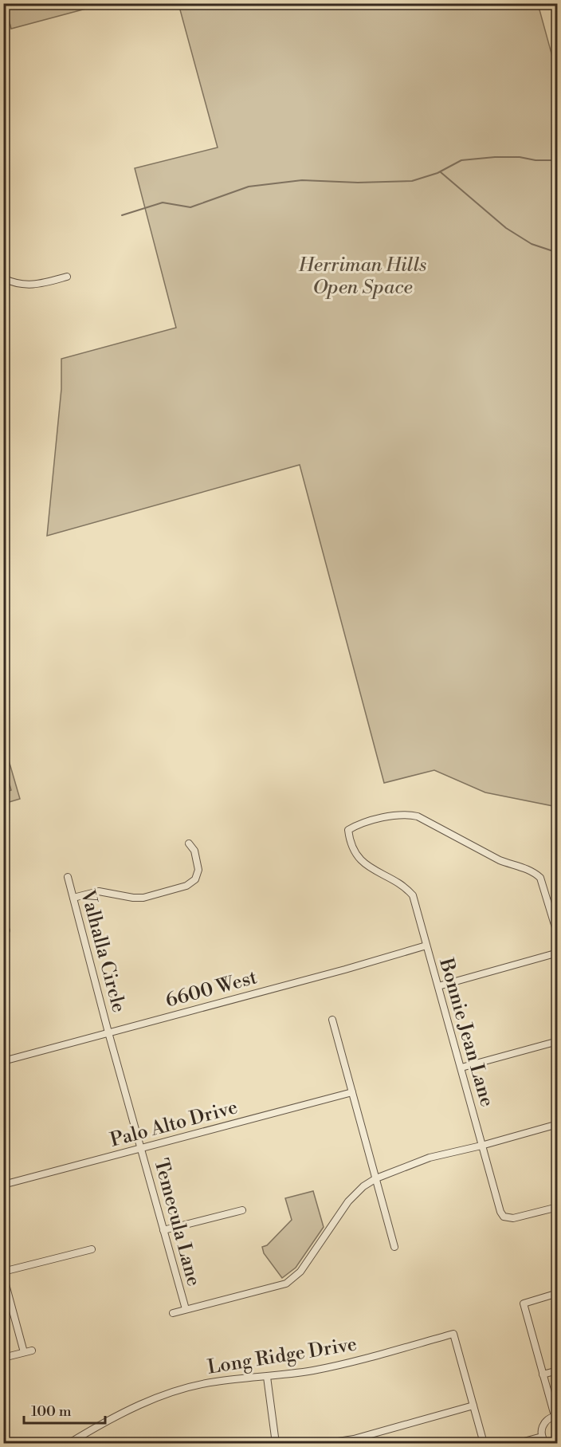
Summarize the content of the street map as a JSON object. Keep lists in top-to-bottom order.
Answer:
{
  "streets": {
    "street": [
      "Valhalla Circle",
      "6600 West",
      "Bonnie Jean Lane",
      "Palo Alto Drive",
      "Temecula Lane",
      "Long Ridge Drive"
    ]
  },
  "crossings": [
    ["Valhalla Circle", "6600 West"],
    ["Valhalla Circle", "Temecula Lane"],
    ["6600 West", "Bonnie Jean Lane"],
    ["6600 West", "Temecula Lane"],
    ["Palo Alto Drive", "Temecula Lane"]
  ],
  "parks": ["Herriman Hills Open Space"],
  "scale_bar": "100 m"
}
